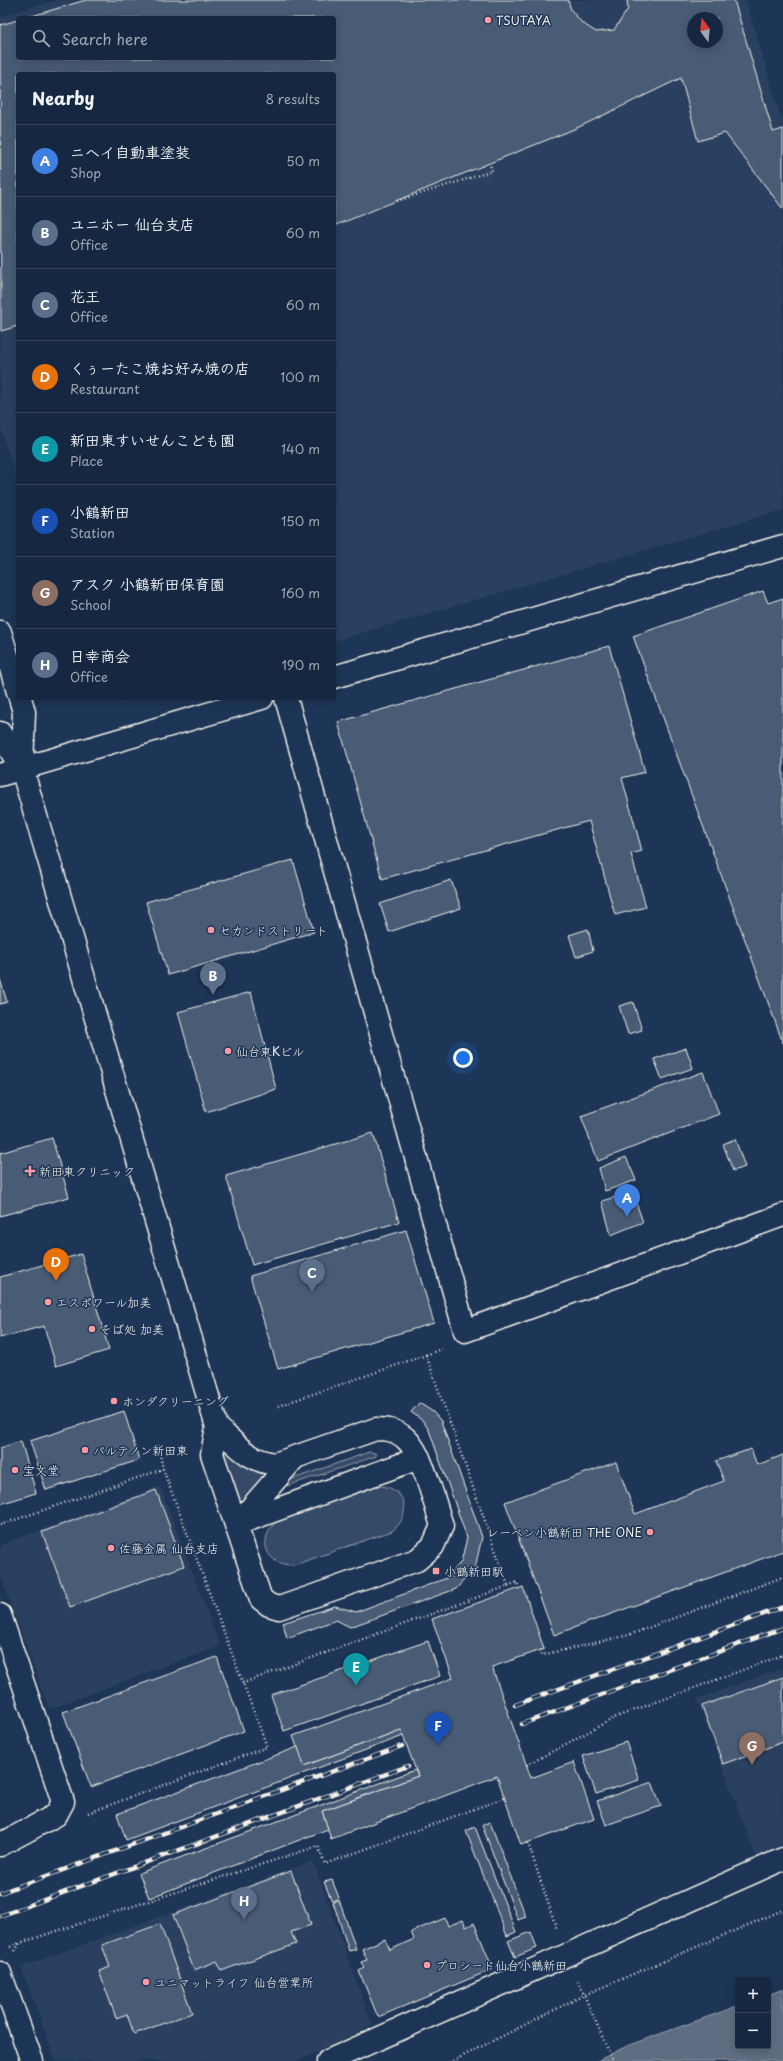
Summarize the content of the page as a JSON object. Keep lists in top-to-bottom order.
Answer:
{
  "places": {
    "other": [
      "TSUTAYA",
      "セカンドストリート",
      "仙台東Kビル",
      "エスポワール加美",
      "そば処 加美",
      "ホンダクリーニング",
      "パルテノン新田東",
      "宝文堂",
      "レーベン小鶴新田 THE ONE",
      "佐藤金属 仙台支店",
      "プロシード仙台小鶴新田",
      "ユニマットライフ 仙台営業所"
    ],
    "health": ["新田東クリニック"],
    "transit": ["小鶴新田駅"]
  },
  "north": "top",
  "page": {
    "search": "Search here",
    "heading": ["Nearby", "8 results"],
    "list": [
      {
        "mark": "A",
        "name": "ニヘイ自動車塗装",
        "note": "Shop",
        "value": "50 m"
      },
      {
        "mark": "B",
        "name": "ユニホー 仙台支店",
        "note": "Office",
        "value": "60 m"
      },
      {
        "mark": "C",
        "name": "花王",
        "note": "Office",
        "value": "60 m"
      },
      {
        "mark": "D",
        "name": "くぅーたこ焼お好み焼の店",
        "note": "Restaurant",
        "value": "100 m"
      },
      {
        "mark": "E",
        "name": "新田東すいせんこども園",
        "note": "Place",
        "value": "140 m"
      },
      {
        "mark": "F",
        "name": "小鶴新田",
        "note": "Station",
        "value": "150 m"
      },
      {
        "mark": "G",
        "name": "アスク 小鶴新田保育園",
        "note": "School",
        "value": "160 m"
      },
      {
        "mark": "H",
        "name": "日幸商会",
        "note": "Office",
        "value": "190 m"
      }
    ],
    "pins": [
      "B",
      "A",
      "D",
      "C",
      "E",
      "F",
      "G",
      "H"
    ],
    "map_buttons": ["+", "−"]
  }
}
